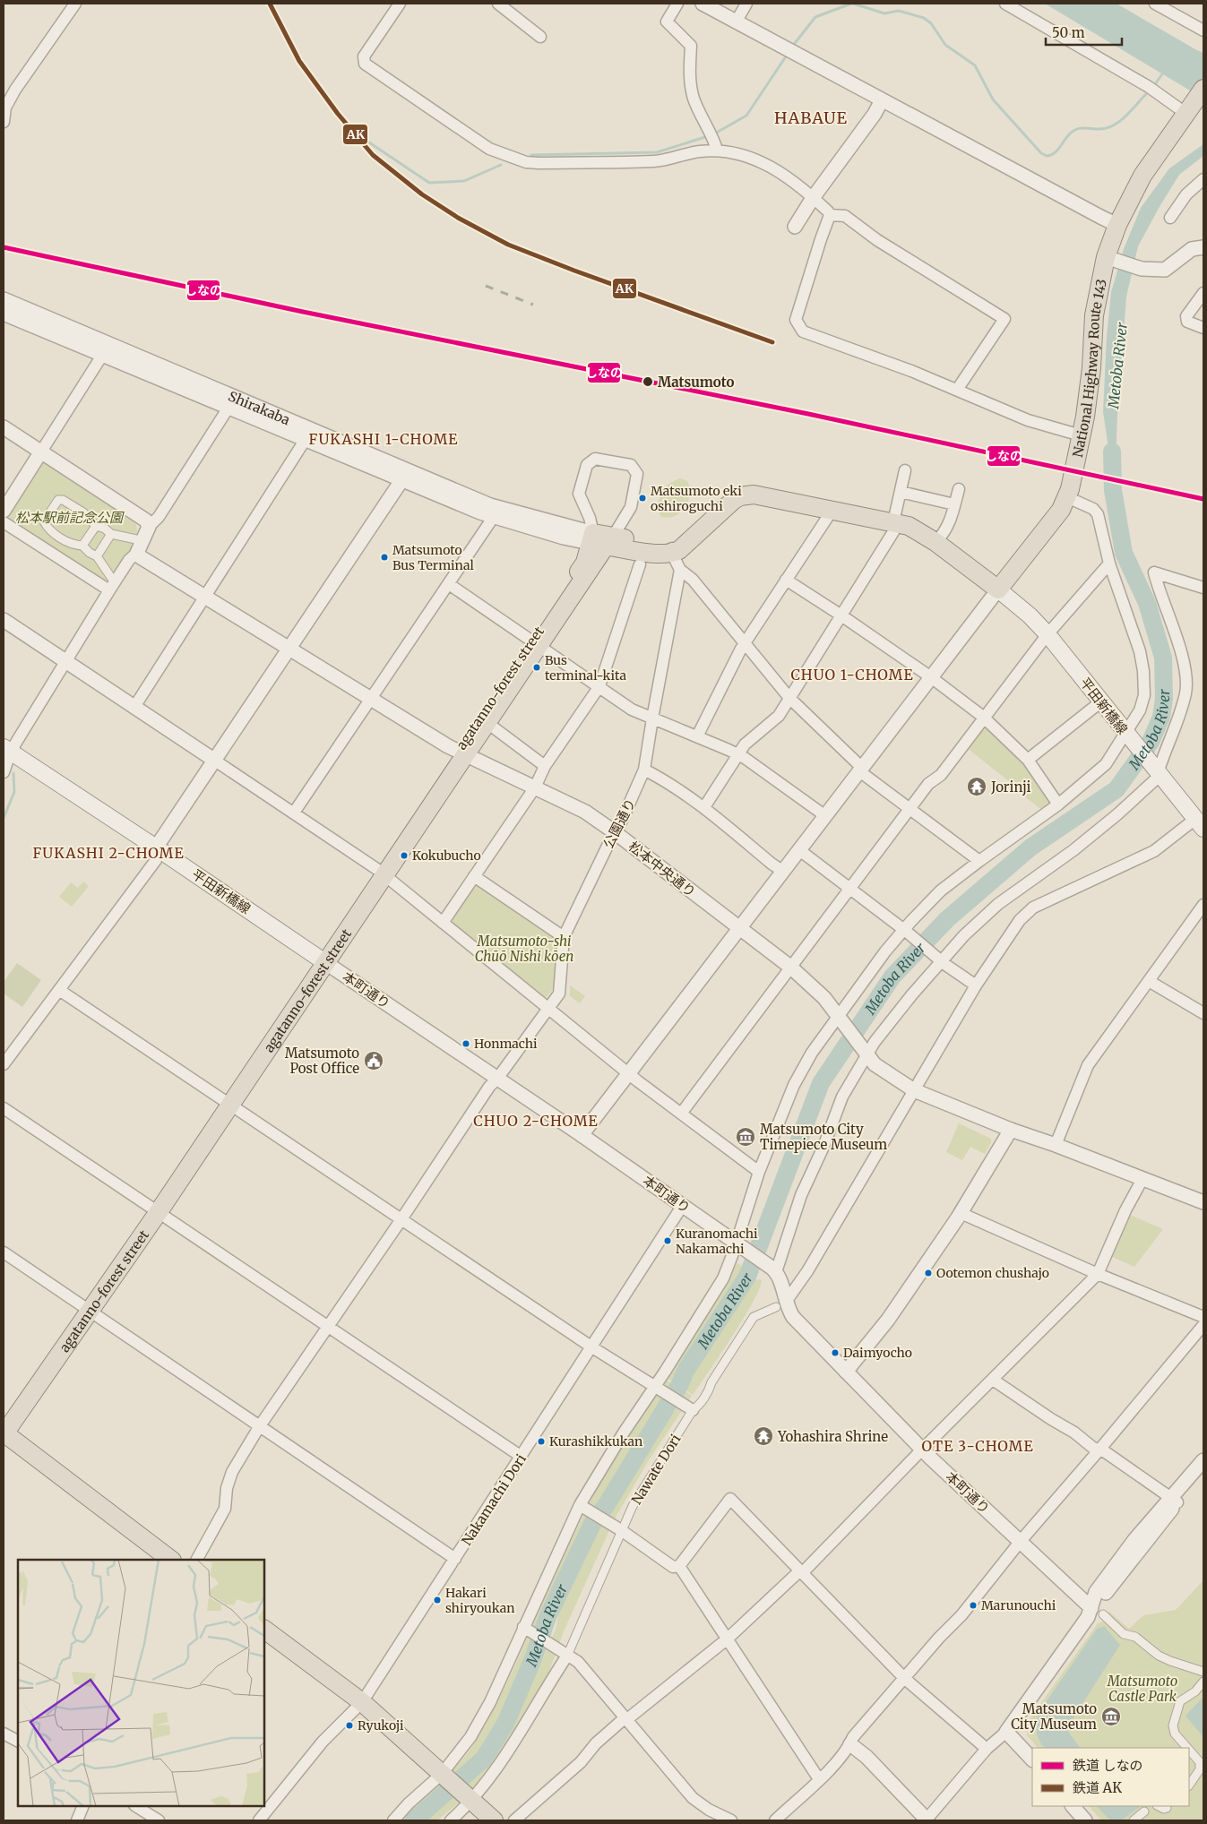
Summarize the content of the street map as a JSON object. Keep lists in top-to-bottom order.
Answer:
{
  "streets": {
    "highway": ["National Highway Route 143", "agatanno-forest street"],
    "main road": ["平田新橋線"],
    "street": [
      "Shirakaba",
      "公園通り",
      "松本中央通り",
      "本町通り",
      "Nawate Dori",
      "Nakamachi Dori"
    ]
  },
  "crossings": [
    ["National Highway Route 143", "平田新橋線"],
    ["Shirakaba", "agatanno-forest street"],
    ["agatanno-forest street", "平田新橋線"],
    ["agatanno-forest street", "松本中央通り"],
    ["agatanno-forest street", "本町通り"],
    ["平田新橋線", "本町通り"],
    ["公園通り", "松本中央通り"],
    ["公園通り", "本町通り"],
    ["本町通り", "Nawate Dori"],
    ["本町通り", "Nakamachi Dori"]
  ],
  "districts": [
    "HABAUE",
    "FUKASHI 1-CHOME",
    "CHUO 1-CHOME",
    "FUKASHI 2-CHOME",
    "CHUO 2-CHOME",
    "OTE 3-CHOME"
  ],
  "water": ["Metoba River"],
  "parks": ["松本駅前記念公園", "Matsumoto-shi Chūō Nishi kōen", "Matsumoto Castle Park"],
  "places": {
    "other": [
      "Matsumoto",
      "Matsumoto eki oshiroguchi",
      "Matsumoto Bus Terminal",
      "Bus terminal-kita",
      "Kokubucho",
      "Honmachi",
      "Kuranomachi Nakamachi",
      "Ootemon chushajo",
      "Daimyocho",
      "Kurashikkukan",
      "Hakari shiryoukan",
      "Marunouchi",
      "Ryukoji"
    ],
    "temple": ["Jorinji", "Yohashira Shrine"],
    "public building": ["Matsumoto Post Office"],
    "museum": ["Matsumoto City Timepiece Museum", "Matsumoto City Museum"]
  },
  "lines": ["rail line AK", "rail line しなの"],
  "legend": ["鉄道 しなの", "鉄道 AK"],
  "scale_bar": "50 m"
}
